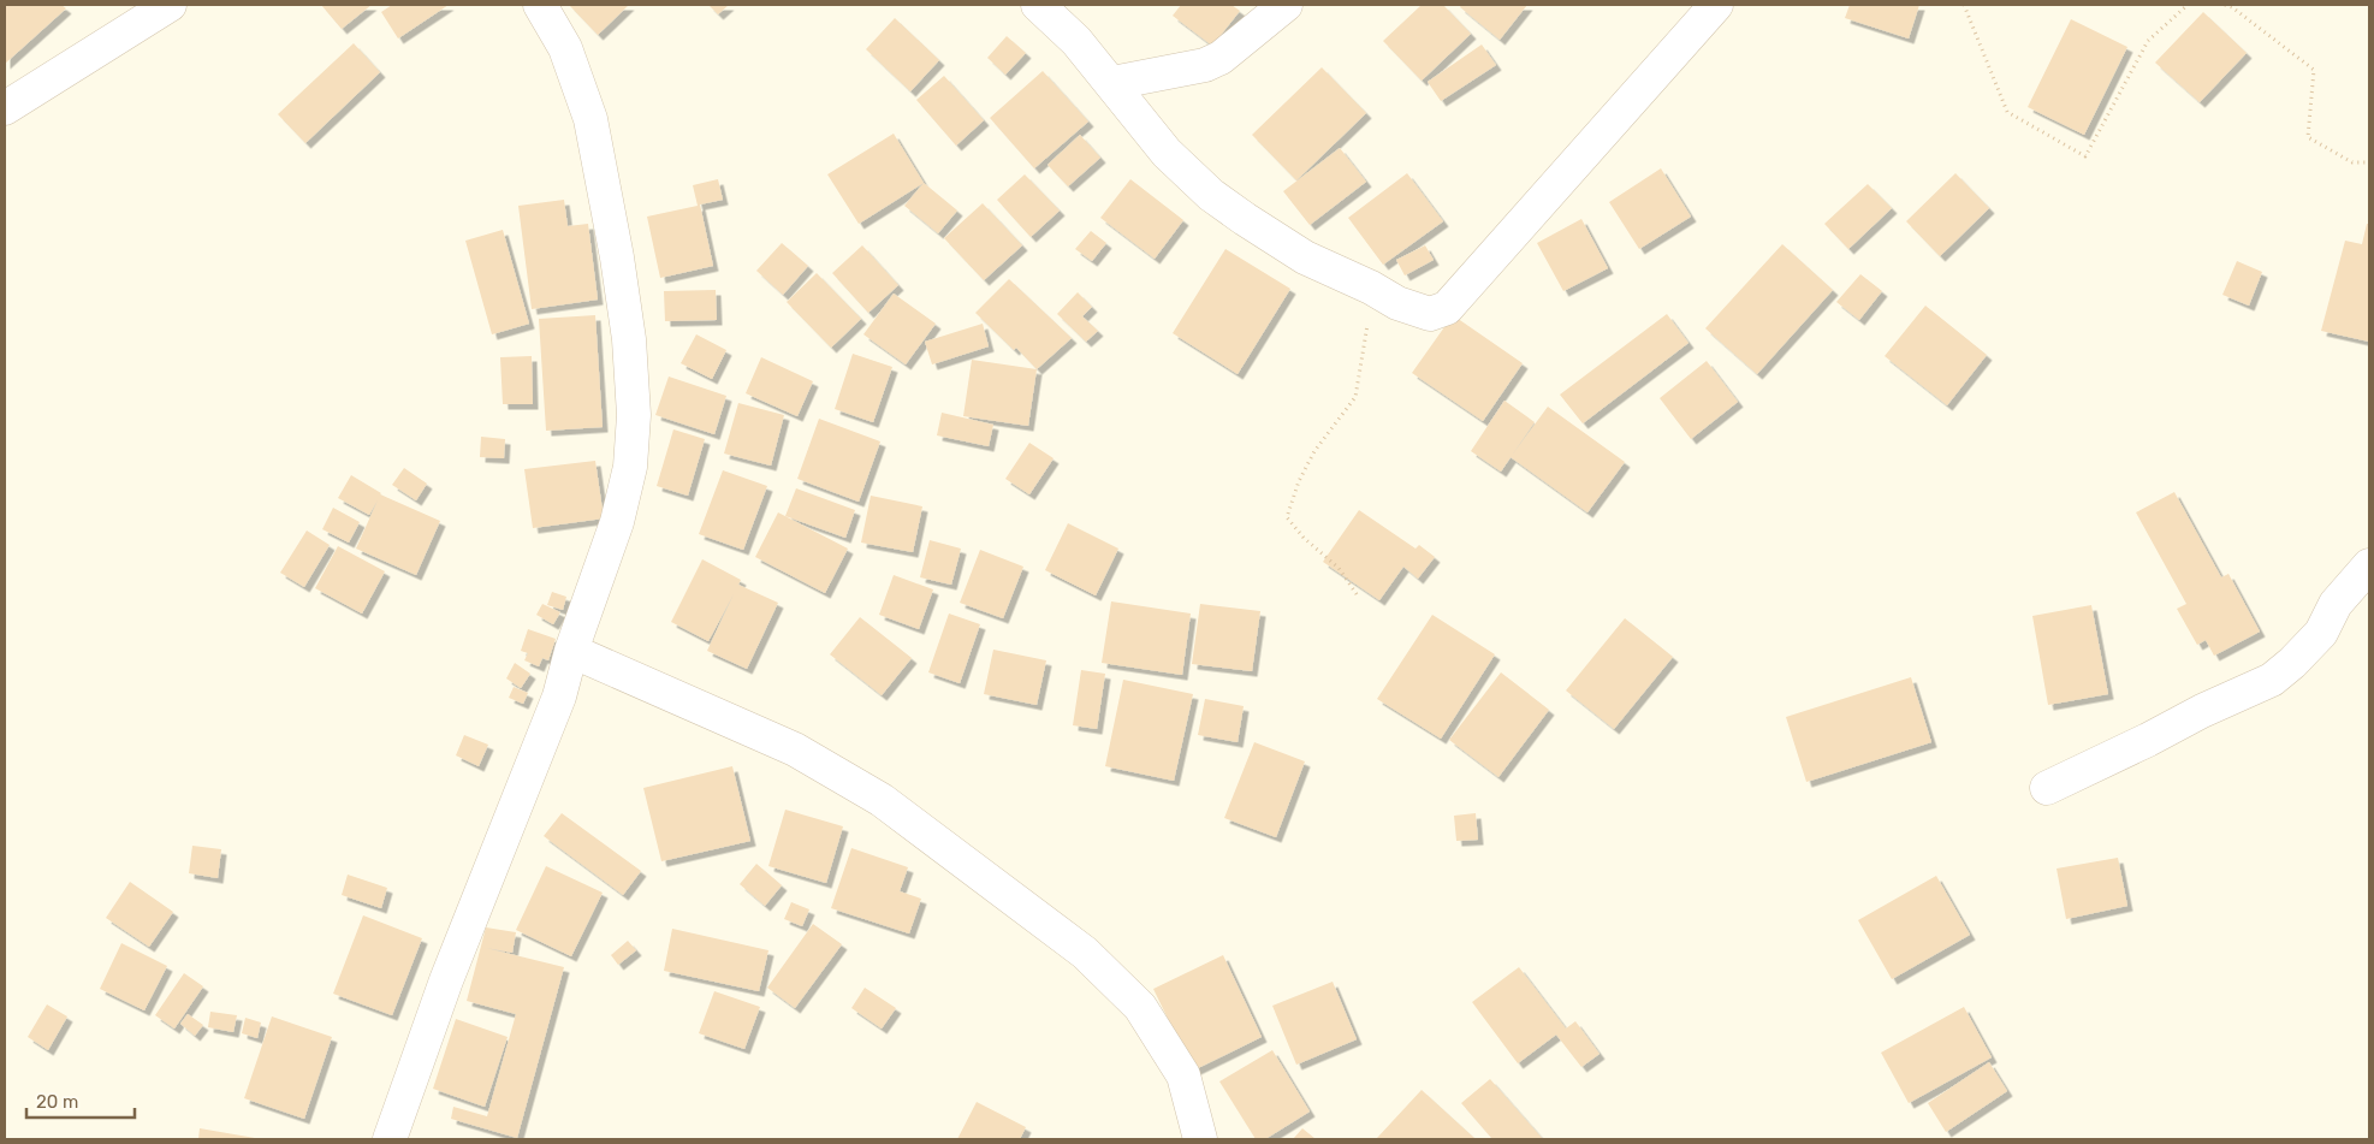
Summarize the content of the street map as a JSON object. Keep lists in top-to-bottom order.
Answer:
{
  "scale_bar": "20 m"
}
